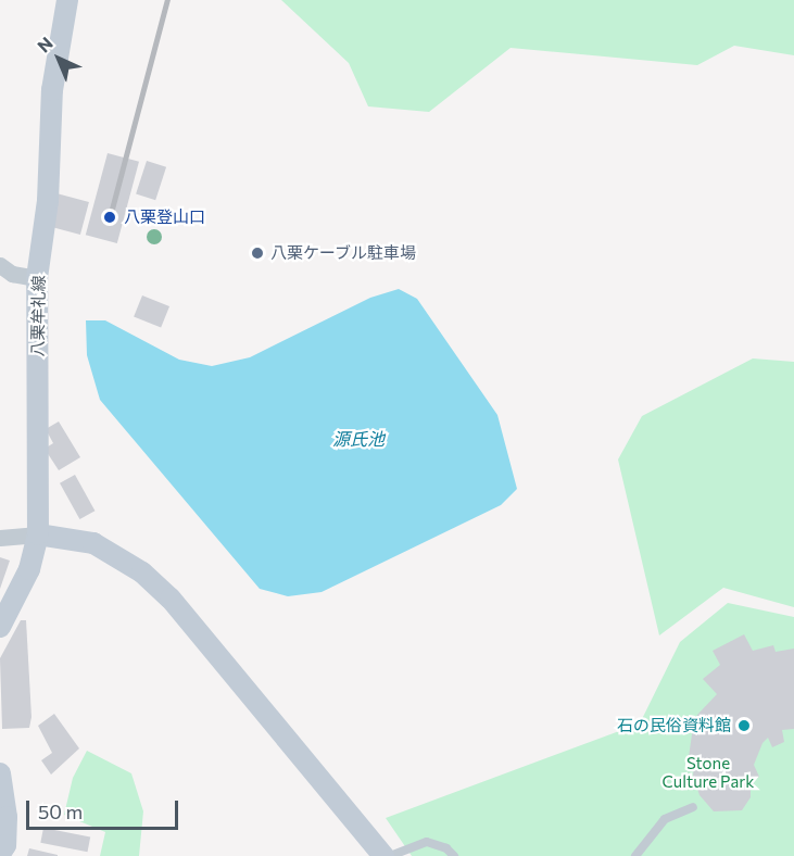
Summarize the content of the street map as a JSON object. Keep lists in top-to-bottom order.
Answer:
{
  "streets": {
    "main road": ["八栗牟礼線"]
  },
  "water": ["源氏池"],
  "parks": ["Stone Culture Park"],
  "places": ["八栗登山口", "八栗ケーブル駐車場", "石の民俗資料館"],
  "scale_bar": "50 m",
  "north": "top left"
}
